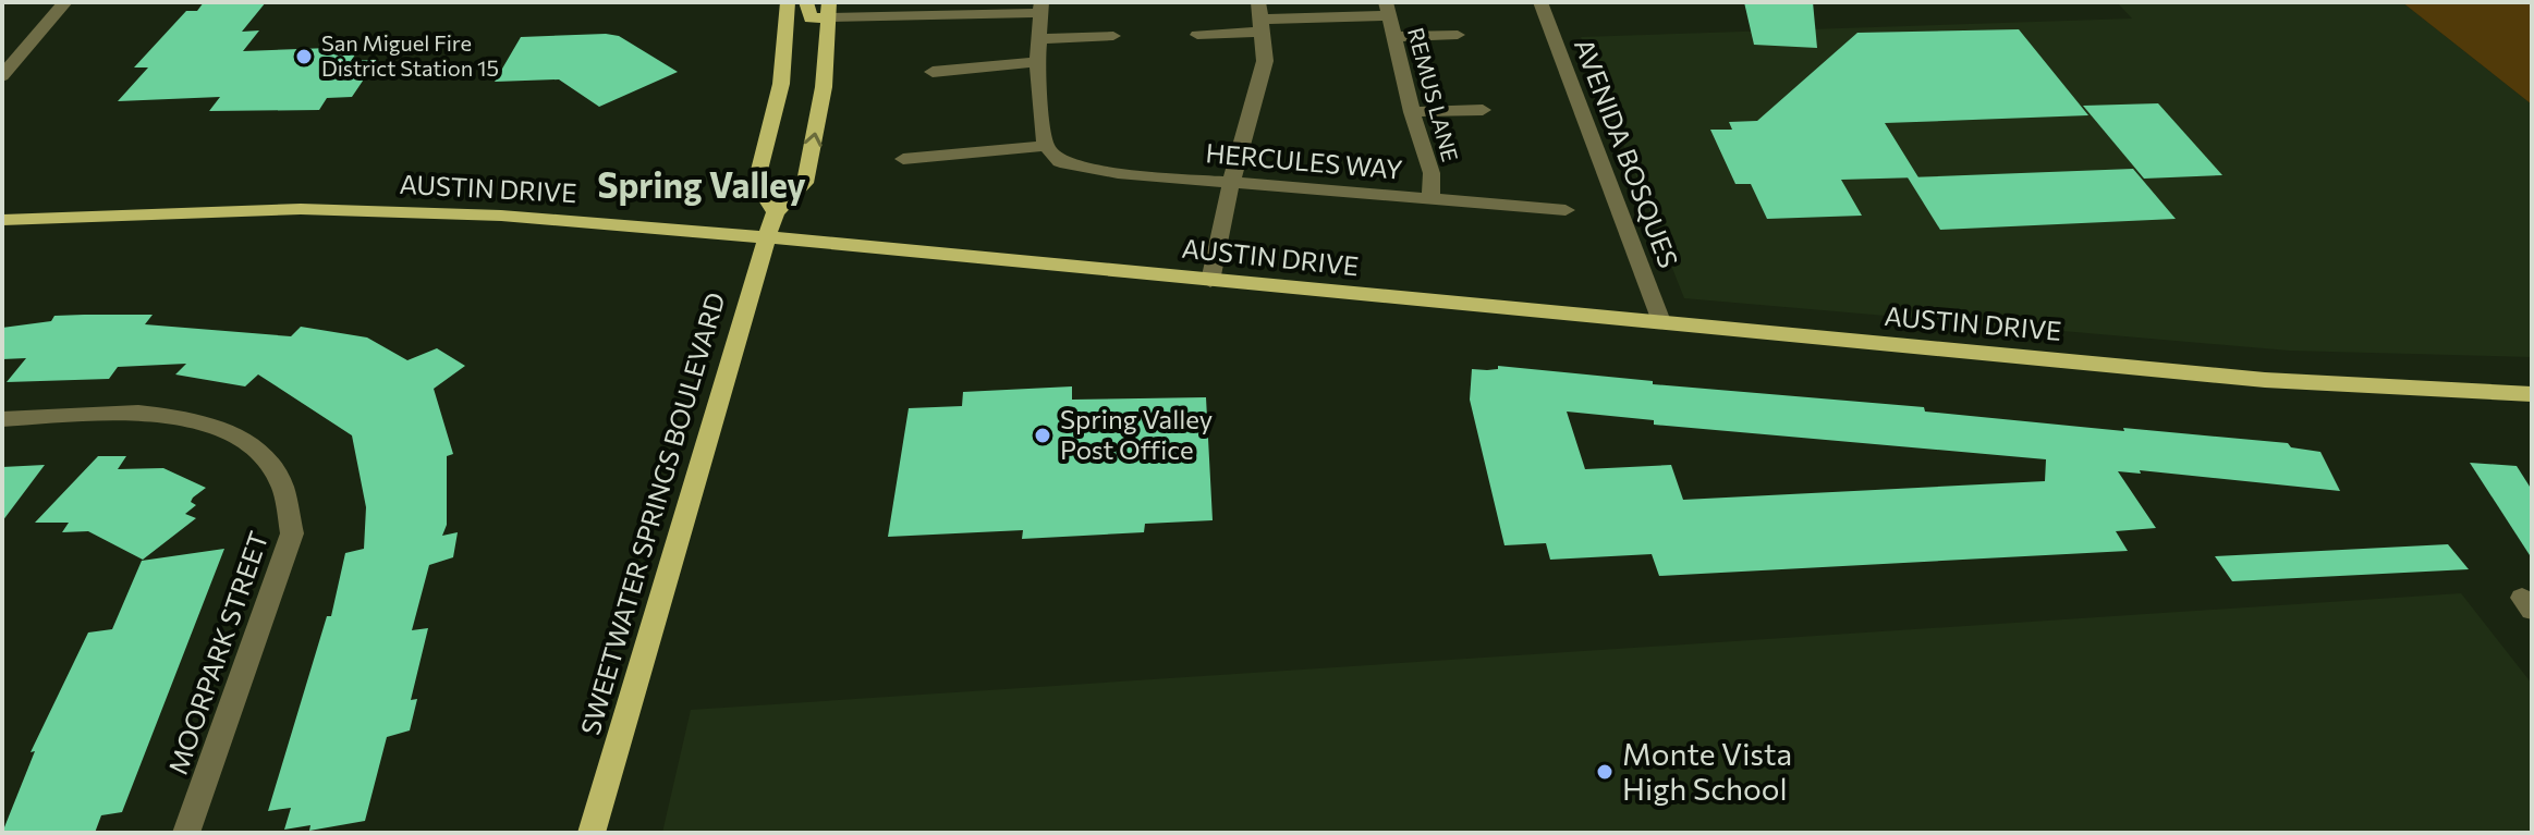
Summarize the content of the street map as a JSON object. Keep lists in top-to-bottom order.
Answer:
{
  "streets": {
    "main road": ["AUSTIN DRIVE", "SWEETWATER SPRINGS BOULEVARD"],
    "street": [
      "REMUS LANE",
      "AVENIDA BOSQUES",
      "HERCULES WAY",
      "MOORPARK STREET"
    ]
  },
  "crossings": [
    ["REMUS LANE", "HERCULES WAY"],
    ["AVENIDA BOSQUES", "AUSTIN DRIVE"],
    ["AUSTIN DRIVE", "SWEETWATER SPRINGS BOULEVARD"]
  ],
  "districts": ["Spring Valley"],
  "places": ["San Miguel Fire District Station 15", "Spring Valley Post Office", "Monte Vista High School"]
}
